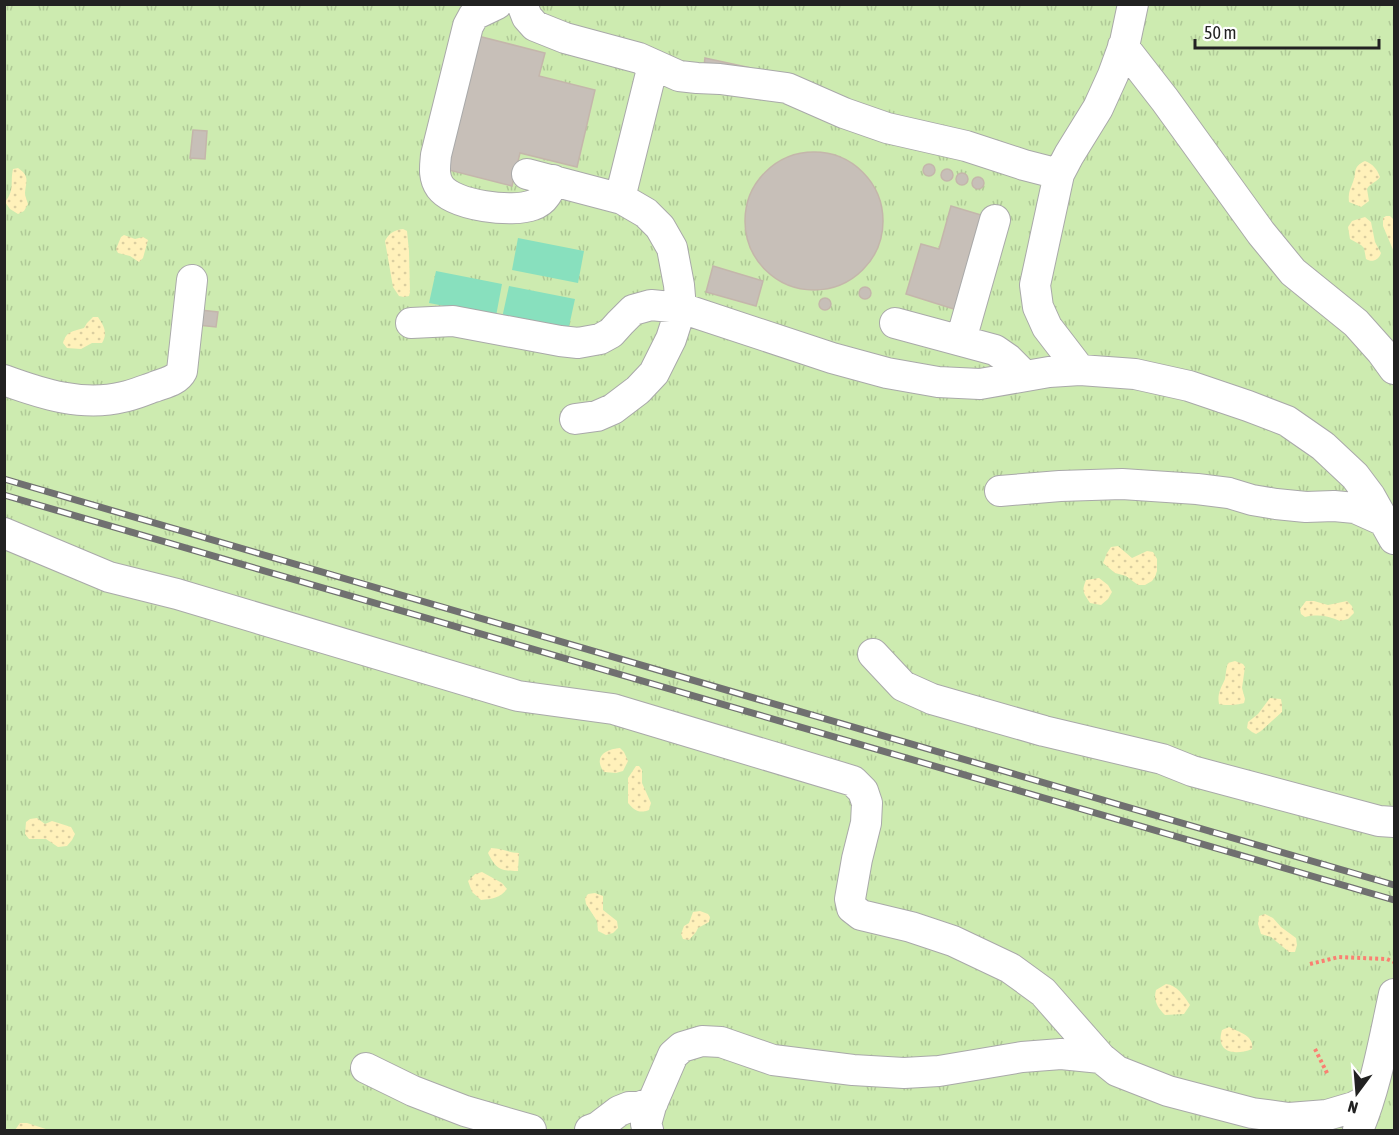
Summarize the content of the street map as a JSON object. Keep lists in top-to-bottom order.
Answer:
{
  "scale_bar": "50 m",
  "north": "bottom"
}
